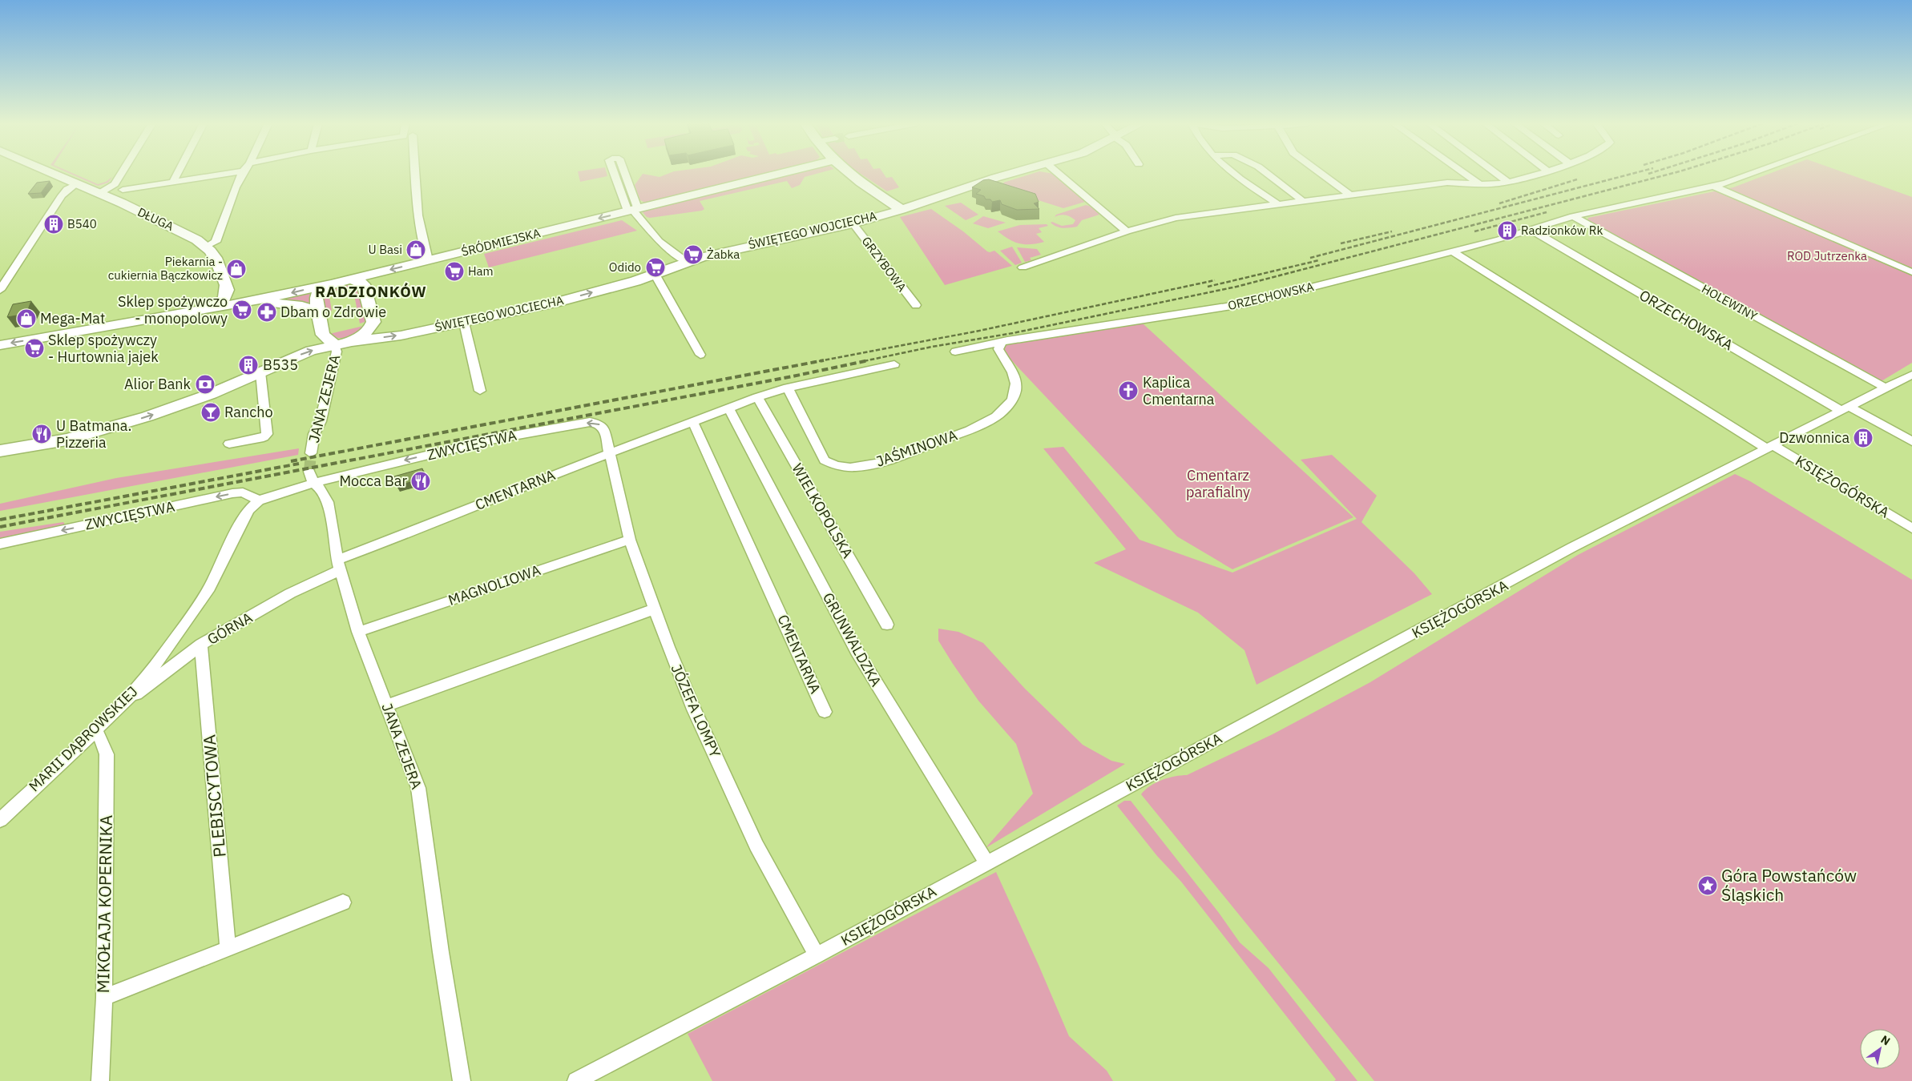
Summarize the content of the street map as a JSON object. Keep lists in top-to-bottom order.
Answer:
{
  "streets": {
    "street": [
      "DŁUGA",
      "ŚWIĘTEGO WOJCIECHA",
      "ŚRÓDMIEJSKA",
      "GRZYBOWA",
      "ORZECHOWSKA",
      "HOLEWINY",
      "JANA ZEJERA",
      "ZWYCIĘSTWA",
      "JAŚMINOWA",
      "KSIĘŻOGÓRSKA",
      "CMENTARNA",
      "WIELKOPOLSKA",
      "MAGNOLIOWA",
      "GÓRNA",
      "GRUNWALDZKA",
      "JÓZEFA LOMPY",
      "MARII DĄBROWSKIEJ",
      "PLEBISCYTOWA",
      "MIKOŁAJA KOPERNIKA"
    ]
  },
  "crossings": [
    ["ŚWIĘTEGO WOJCIECHA", "ŚRÓDMIEJSKA"],
    ["ŚWIĘTEGO WOJCIECHA", "GRZYBOWA"],
    ["ŚWIĘTEGO WOJCIECHA", "JANA ZEJERA"],
    ["ŚRÓDMIEJSKA", "JANA ZEJERA"],
    ["ORZECHOWSKA", "HOLEWINY"],
    ["ORZECHOWSKA", "JAŚMINOWA"],
    ["ORZECHOWSKA", "KSIĘŻOGÓRSKA"],
    ["HOLEWINY", "KSIĘŻOGÓRSKA"],
    ["JANA ZEJERA", "ZWYCIĘSTWA"],
    ["JANA ZEJERA", "CMENTARNA"],
    ["JANA ZEJERA", "MAGNOLIOWA"],
    ["JANA ZEJERA", "GÓRNA"],
    ["JANA ZEJERA", "MARII DĄBROWSKIEJ"],
    ["ZWYCIĘSTWA", "CMENTARNA"],
    ["ZWYCIĘSTWA", "JÓZEFA LOMPY"],
    ["ZWYCIĘSTWA", "MARII DĄBROWSKIEJ"],
    ["JAŚMINOWA", "CMENTARNA"],
    ["KSIĘŻOGÓRSKA", "GRUNWALDZKA"],
    ["KSIĘŻOGÓRSKA", "JÓZEFA LOMPY"],
    ["CMENTARNA", "WIELKOPOLSKA"],
    ["CMENTARNA", "GÓRNA"],
    ["CMENTARNA", "GRUNWALDZKA"],
    ["CMENTARNA", "JÓZEFA LOMPY"],
    ["MAGNOLIOWA", "JÓZEFA LOMPY"],
    ["GÓRNA", "MARII DĄBROWSKIEJ"],
    ["GÓRNA", "PLEBISCYTOWA"],
    ["MARII DĄBROWSKIEJ", "MIKOŁAJA KOPERNIKA"]
  ],
  "one_way": ["ŚRÓDMIEJSKA", "ZWYCIĘSTWA"],
  "districts": ["RADZIONKÓW"],
  "parks": ["ROD Jutrzenka", "Cmentarz parafialny"],
  "places": {
    "building": [
      "B540",
      "Radzionków Rk",
      "B535",
      "Dzwonnica"
    ],
    "shop": ["U Basi", "Piekarnia - cukiernia Bączkowicz", "Mega-Mat"],
    "supermarket": [
      "Żabka",
      "Odido",
      "Ham",
      "Sklep spożywczo - monopolowy",
      "Sklep spożywczy - Hurtownia jajek"
    ],
    "pharmacy": ["Dbam o Zdrowie"],
    "bank": ["Alior Bank"],
    "church": ["Kaplica Cmentarna"],
    "bar": ["Rancho"],
    "restaurant": ["U Batmana. Pizzeria", "Mocca Bar"],
    "place": ["Góra Powstańców Śląskich"]
  },
  "north": "top right"
}
